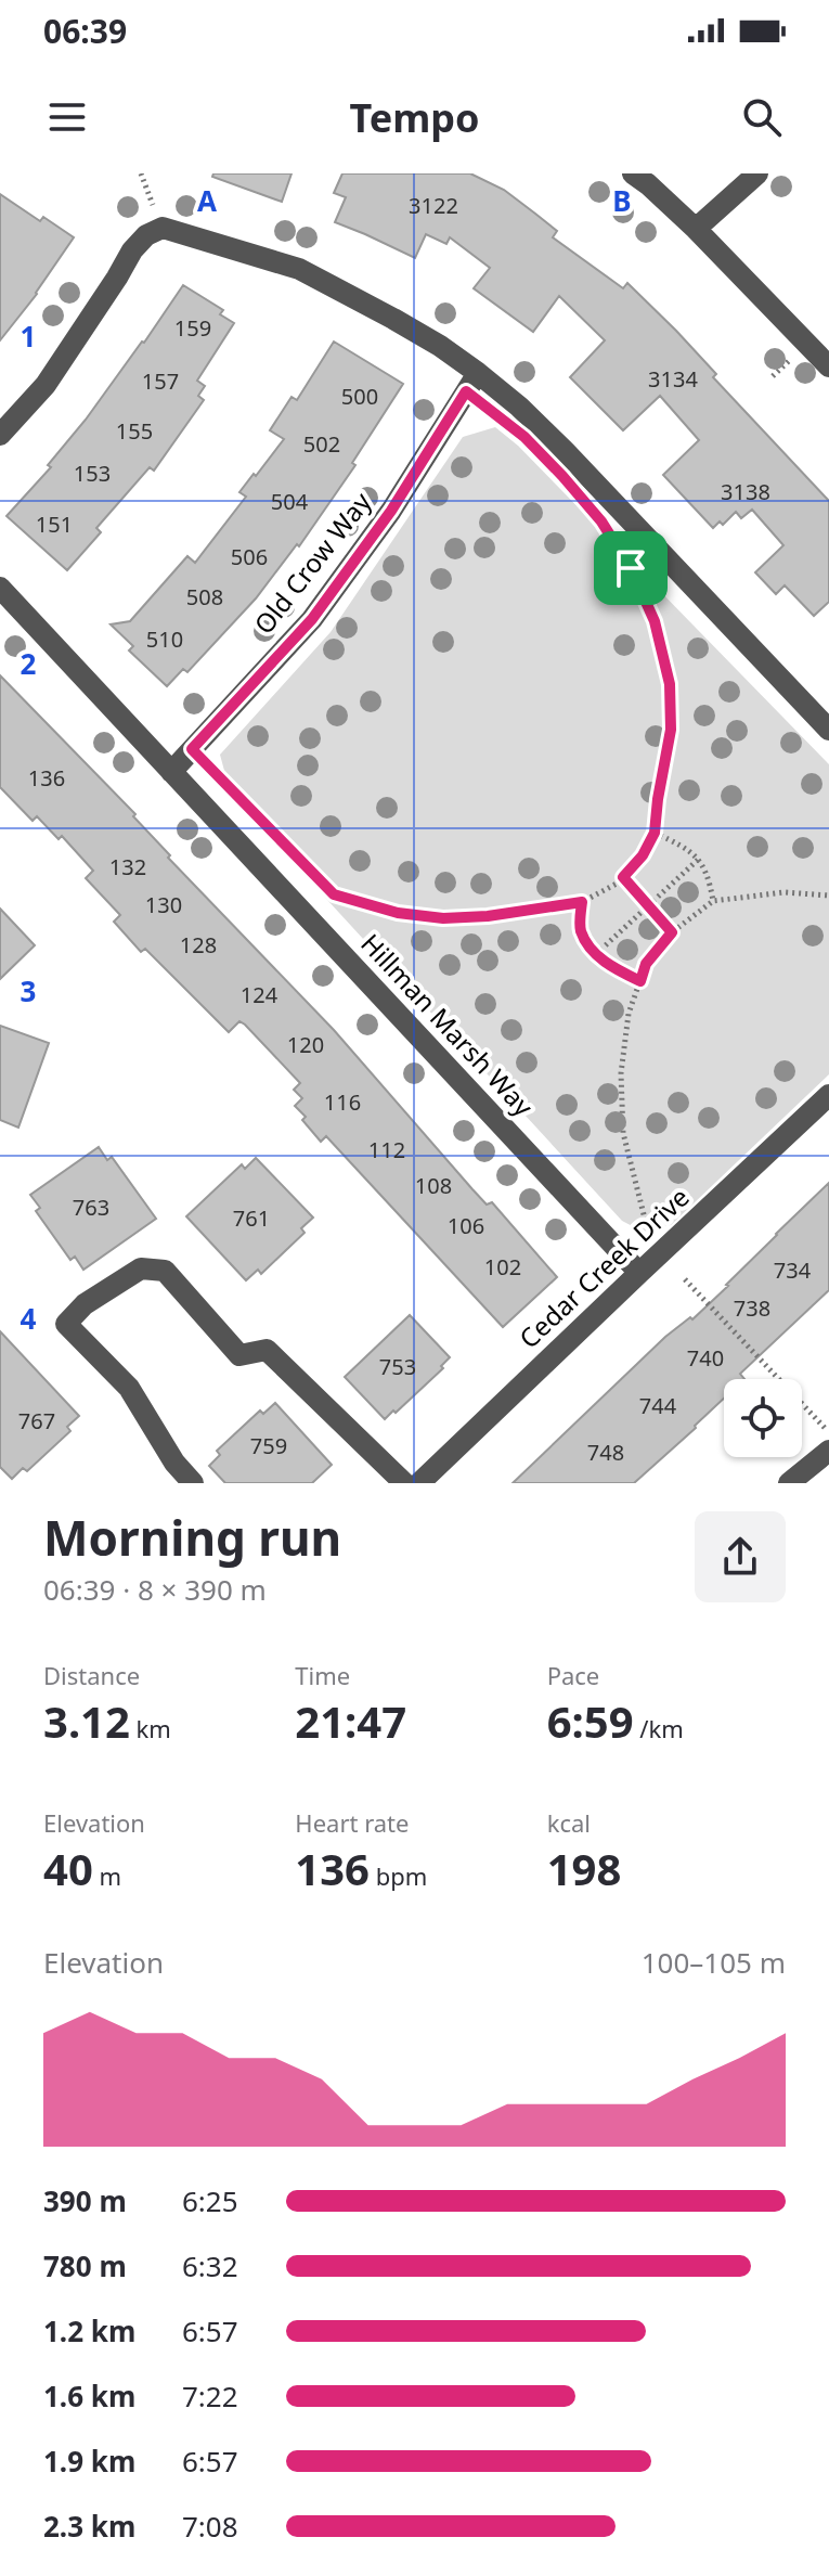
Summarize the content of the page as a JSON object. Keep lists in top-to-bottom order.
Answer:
{
  "streets": {
    "street": ["Old Crow Way", "Hillman Marsh Way", "Cedar Creek Drive"]
  },
  "crossings": [
    ["Old Crow Way", "Hillman Marsh Way"],
    ["Hillman Marsh Way", "Cedar Creek Drive"]
  ],
  "house_numbers": [
    "3122",
    "159",
    "3134",
    "157",
    "500",
    "155",
    "502",
    "153",
    "3138",
    "504",
    "151",
    "506",
    "508",
    "510",
    "136",
    "132",
    "130",
    "128",
    "124",
    "120",
    "116",
    "112",
    "108",
    "763",
    "761",
    "106",
    "102",
    "734",
    "738",
    "740",
    "753",
    "744",
    "767",
    "759",
    "748"
  ],
  "page": {
    "status": "06:39",
    "header": "Tempo",
    "heading": ["Morning run", "06:39 · 8 × 390 m"],
    "stats": [
      ["Distance", "3.12 km"],
      ["Time", "21:47"],
      ["Pace", "6:59 /km"],
      ["Elevation", "40 m"],
      ["Heart rate", "136 bpm"],
      ["kcal", "198"]
    ],
    "chart": ["Elevation", "100–105 m"],
    "list": [
      {
        "name": "390 m",
        "note": "6:25"
      },
      {
        "name": "780 m",
        "note": "6:32"
      },
      {
        "name": "1.2 km",
        "note": "6:57"
      },
      {
        "name": "1.6 km",
        "note": "7:22"
      },
      {
        "name": "1.9 km",
        "note": "6:57"
      },
      {
        "name": "2.3 km",
        "note": "7:08"
      }
    ]
  },
  "grid": {
    "columns": ["A", "B"],
    "rows": [
      "1",
      "2",
      "3",
      "4"
    ]
  }
}
